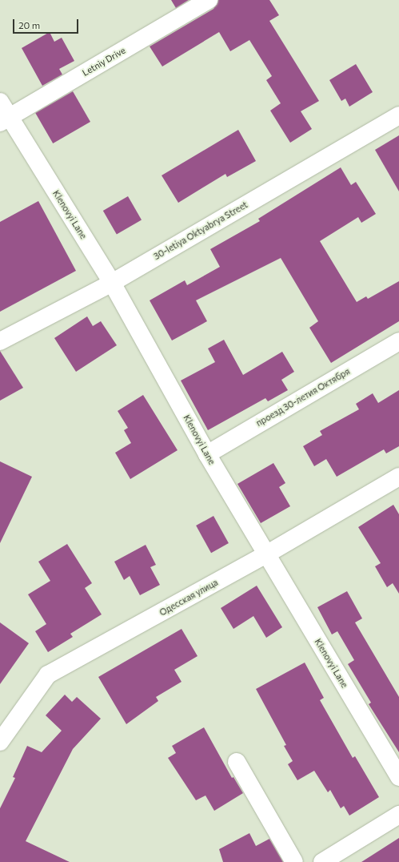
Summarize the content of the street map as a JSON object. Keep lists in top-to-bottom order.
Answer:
{
  "streets": {
    "street": [
      "Letniy Drive",
      "Klenovyi Lane",
      "30-letiya Oktyabrya Street",
      "проезд 30-летия Октября",
      "Одесская улица"
    ]
  },
  "crossings": [
    ["Letniy Drive", "Klenovyi Lane"],
    ["Klenovyi Lane", "30-letiya Oktyabrya Street"],
    ["Klenovyi Lane", "проезд 30-летия Октября"],
    ["Klenovyi Lane", "Одесская улица"]
  ],
  "scale_bar": "20 m"
}
